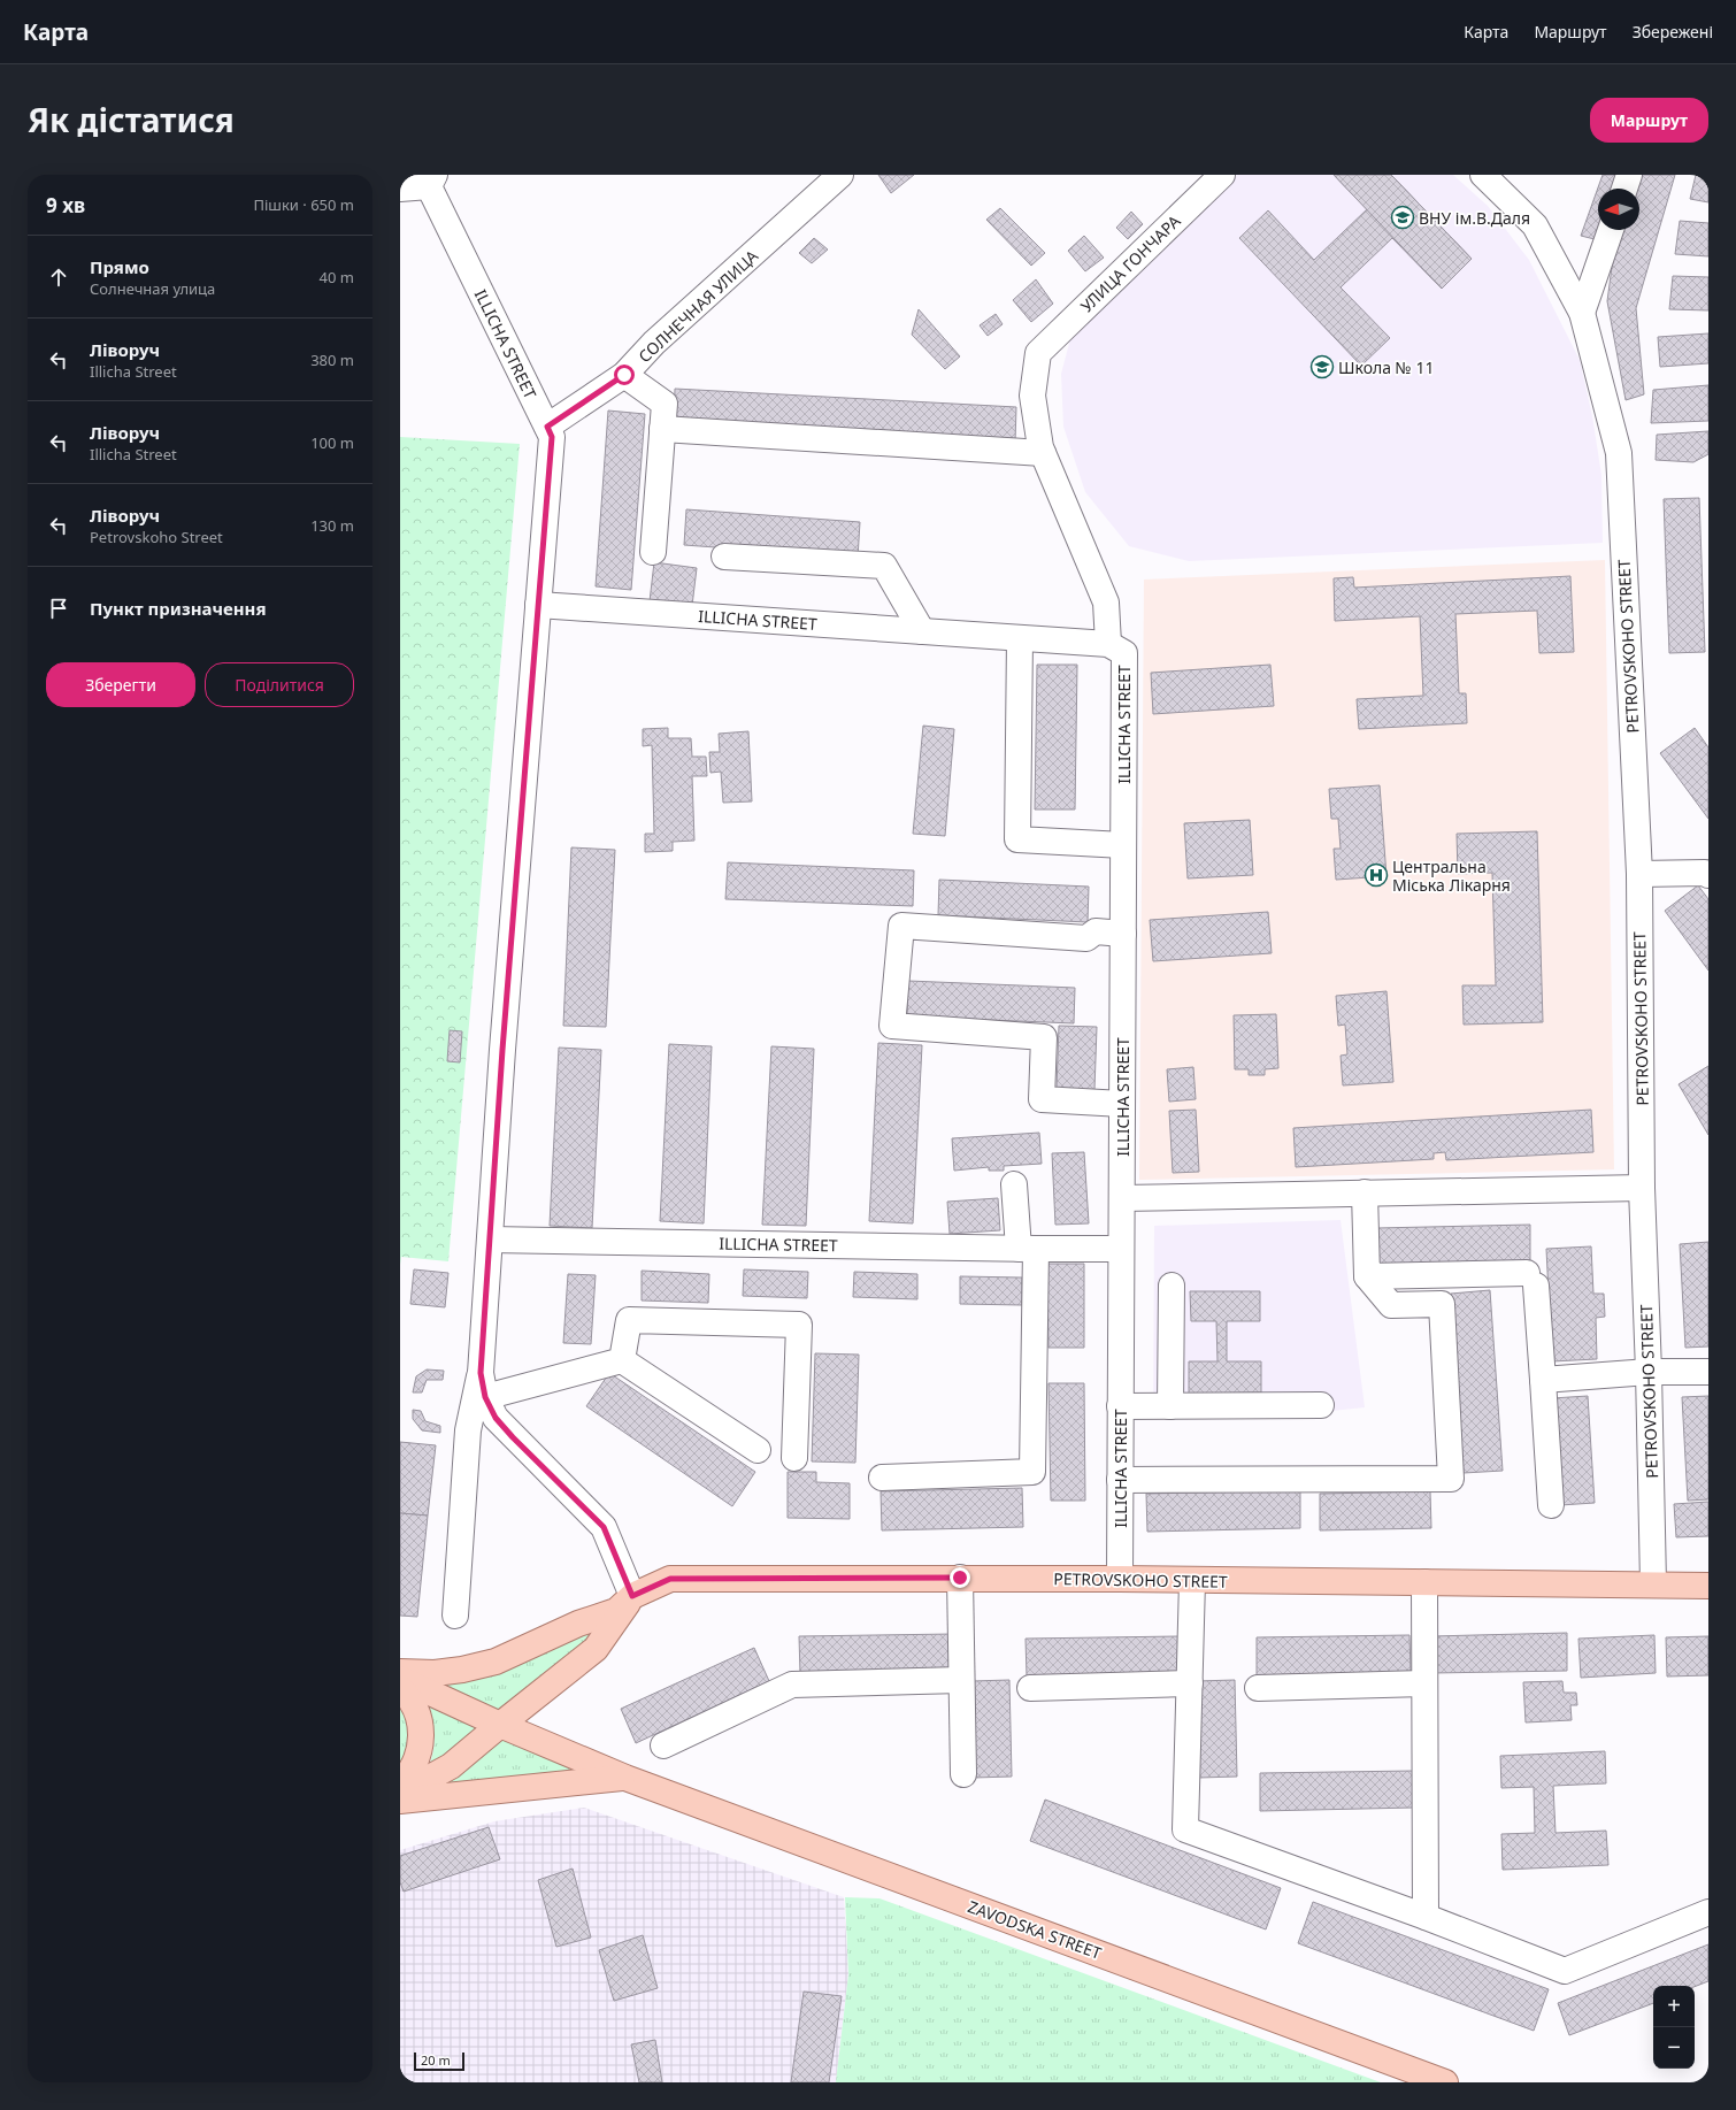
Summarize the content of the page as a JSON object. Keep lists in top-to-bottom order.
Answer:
{
  "streets": {
    "main road": ["PETROVSKOHO STREET", "ZAVODSKA STREET"],
    "street": ["УЛИЦА ГОНЧАРА", "СОЛНЕЧНАЯ УЛИЦА", "ILLICHA STREET"]
  },
  "crossings": [
    ["СОЛНЕЧНАЯ УЛИЦА", "ILLICHA STREET"],
    ["ILLICHA STREET", "PETROVSKOHO STREET"]
  ],
  "places": {
    "school or university": ["ВНУ ім.В.Даля", "Школа № 11"],
    "hospital": ["Центральна Міська Лікарня"]
  },
  "scale_bar": "20 m",
  "north": "left",
  "page": {
    "header": "Карта",
    "nav": ["Карта", "Маршрут", "Збережені"],
    "title": "Як дістатися",
    "buttons": [
      "Маршрут",
      ["Зберегти", "Поділитися"]
    ],
    "heading": ["9 хв", "Пішки · 650 m"],
    "list": [
      ["Прямо", "Солнечная улица", "40 m"],
      ["Ліворуч", "Illicha Street", "380 m"],
      ["Ліворуч", "Illicha Street", "100 m"],
      ["Ліворуч", "Petrovskoho Street", "130 m"],
      "Пункт призначення"
    ],
    "map_buttons": ["+", "−"],
    "scale": "20 m"
  }
}
